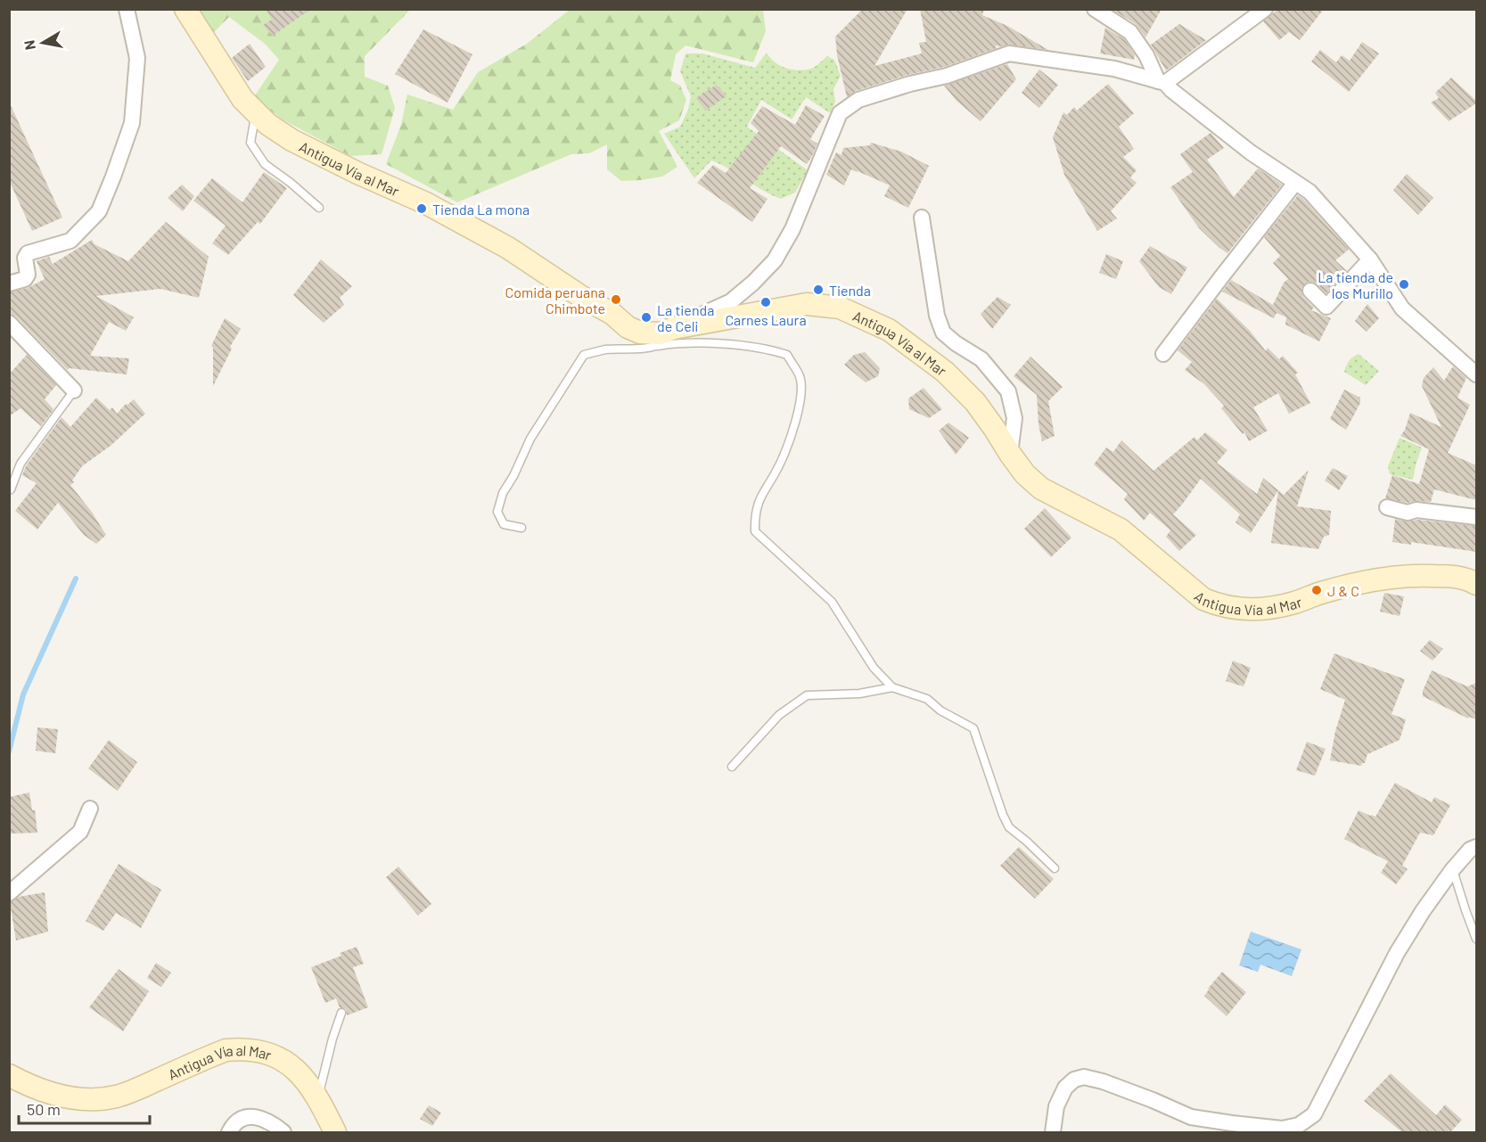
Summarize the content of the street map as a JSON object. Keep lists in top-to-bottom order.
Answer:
{
  "streets": {
    "main road": ["Antigua Vía al Mar"]
  },
  "places": [
    "Tienda La mona",
    "La tienda de los Murillo",
    "Tienda",
    "Comida peruana Chimbote",
    "Carnes Laura",
    "La tienda de Celi",
    "J & C"
  ],
  "scale_bar": "50 m",
  "north": "left"
}
